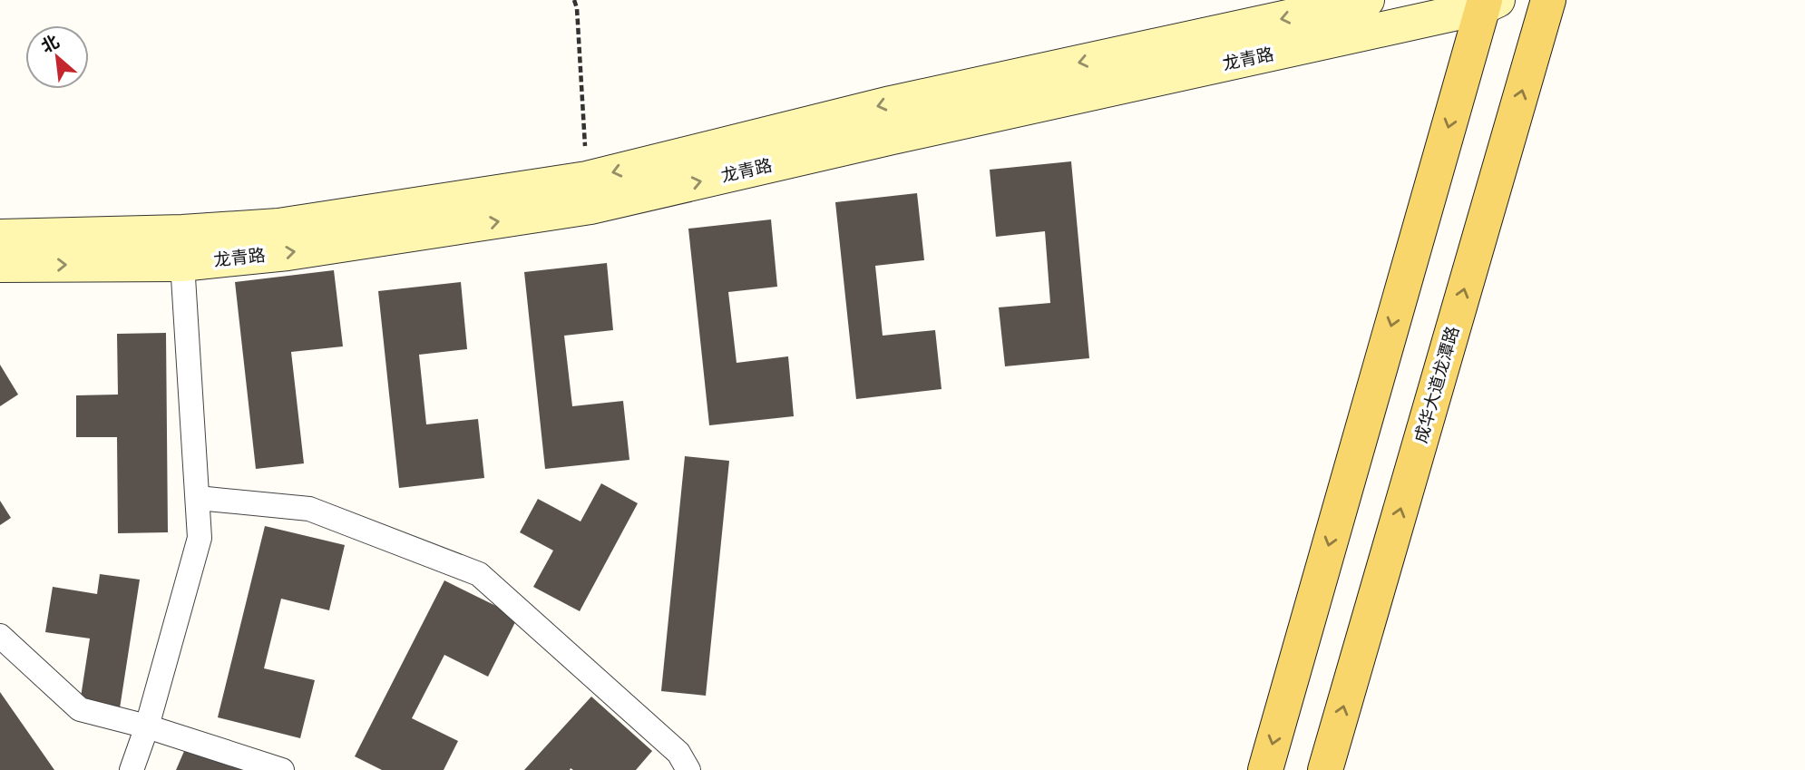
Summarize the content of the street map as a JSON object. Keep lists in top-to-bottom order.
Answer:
{
  "streets": {
    "main road": ["成华大道龙潭路"],
    "street": ["龙青路"]
  },
  "north": "top left"
}
